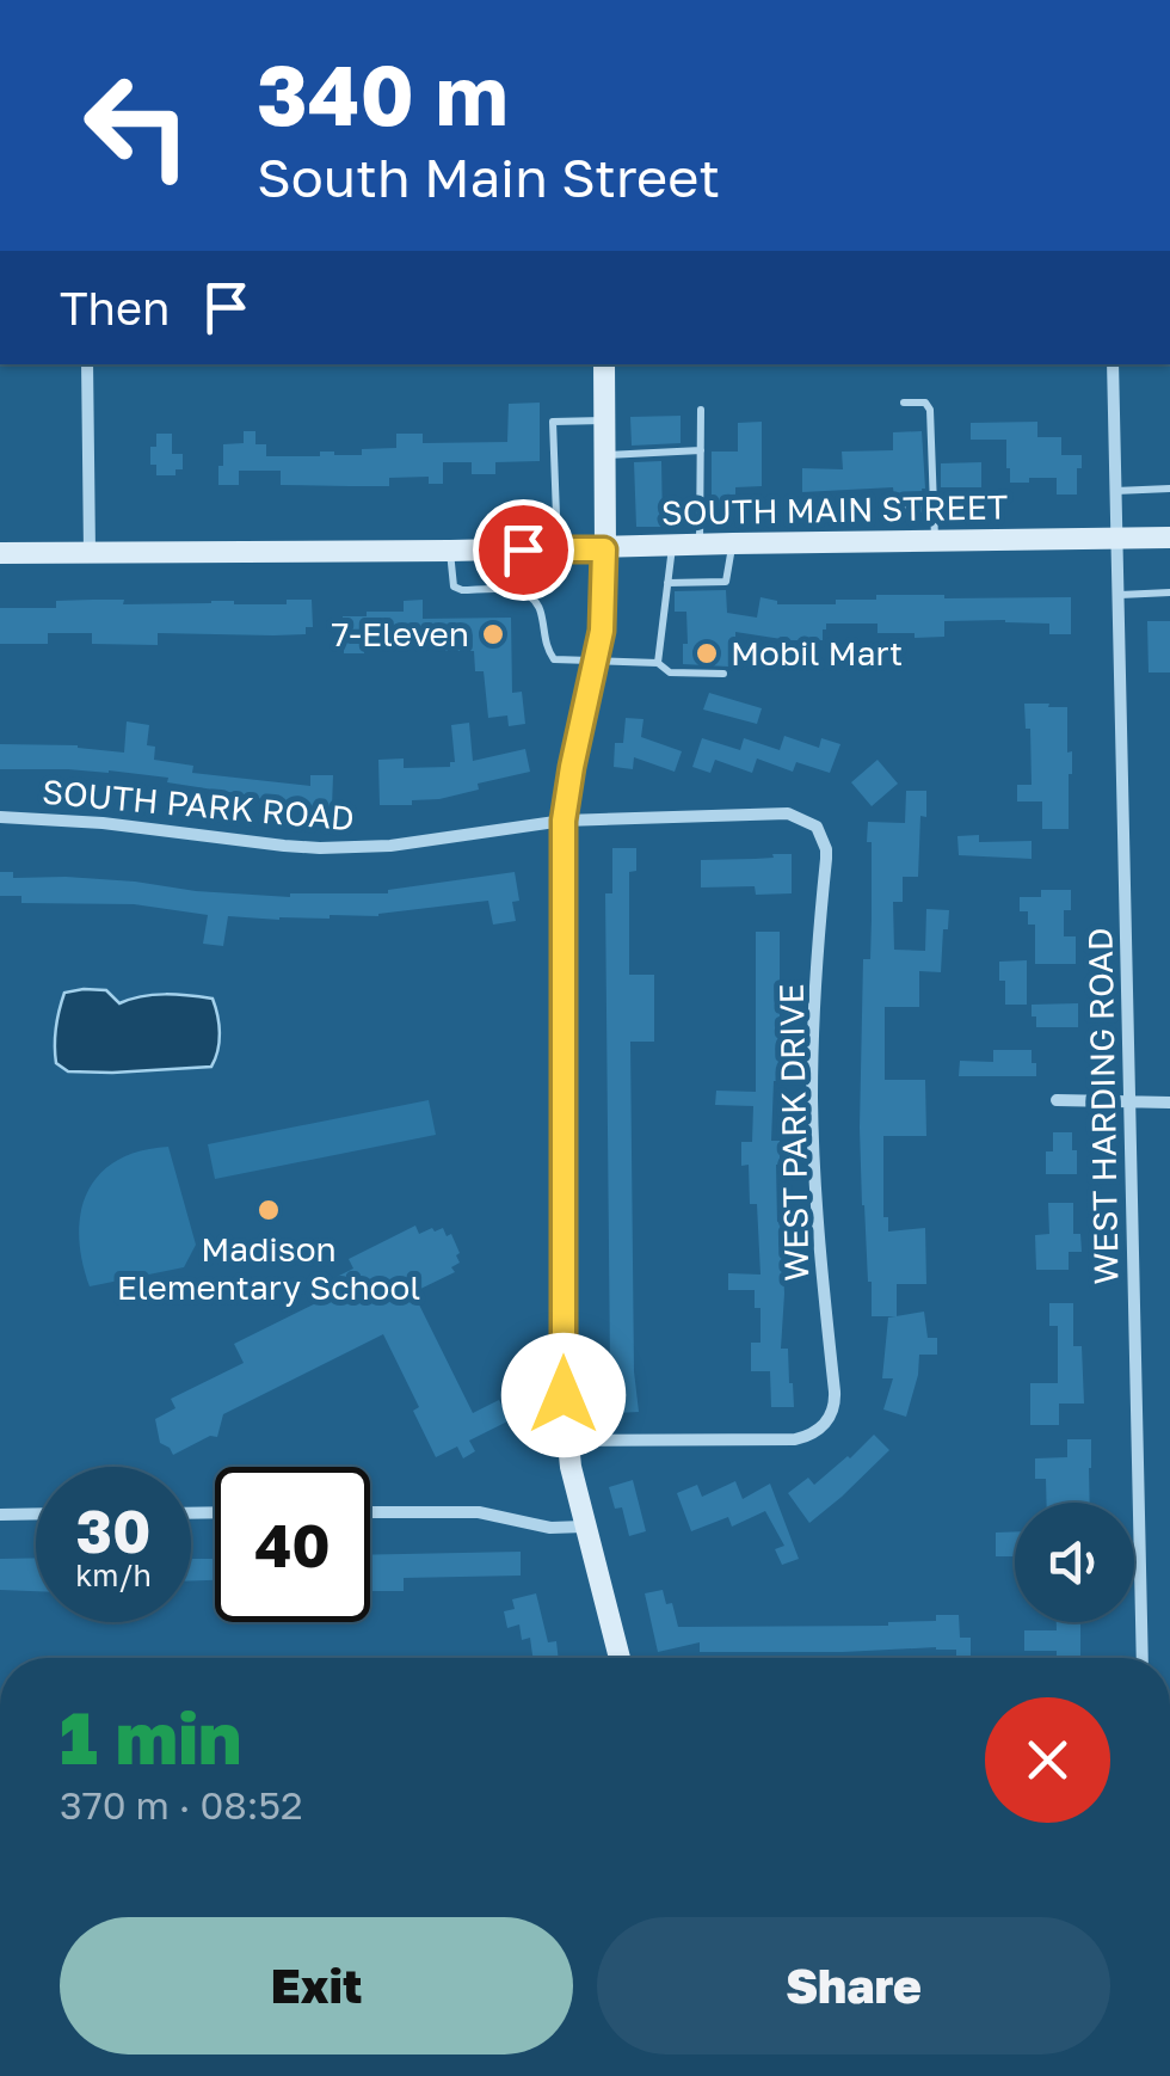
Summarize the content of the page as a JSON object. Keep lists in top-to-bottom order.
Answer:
{
  "streets": {
    "street": [
      "SOUTH MAIN STREET",
      "SOUTH PARK ROAD",
      "WEST HARDING ROAD",
      "WEST PARK DRIVE"
    ]
  },
  "crossings": [
    ["SOUTH MAIN STREET", "WEST HARDING ROAD"],
    ["SOUTH PARK ROAD", "WEST PARK DRIVE"]
  ],
  "places": ["7-Eleven", "Mobil Mart", "Madison Elementary School"],
  "page": {
    "turn": ["340 m", "South Main Street"],
    "then": "Then",
    "speed": "30 km/h",
    "limit": "40",
    "heading": ["1 min", "370 m · 08:52"],
    "buttons": ["Exit", "Share"]
  }
}
